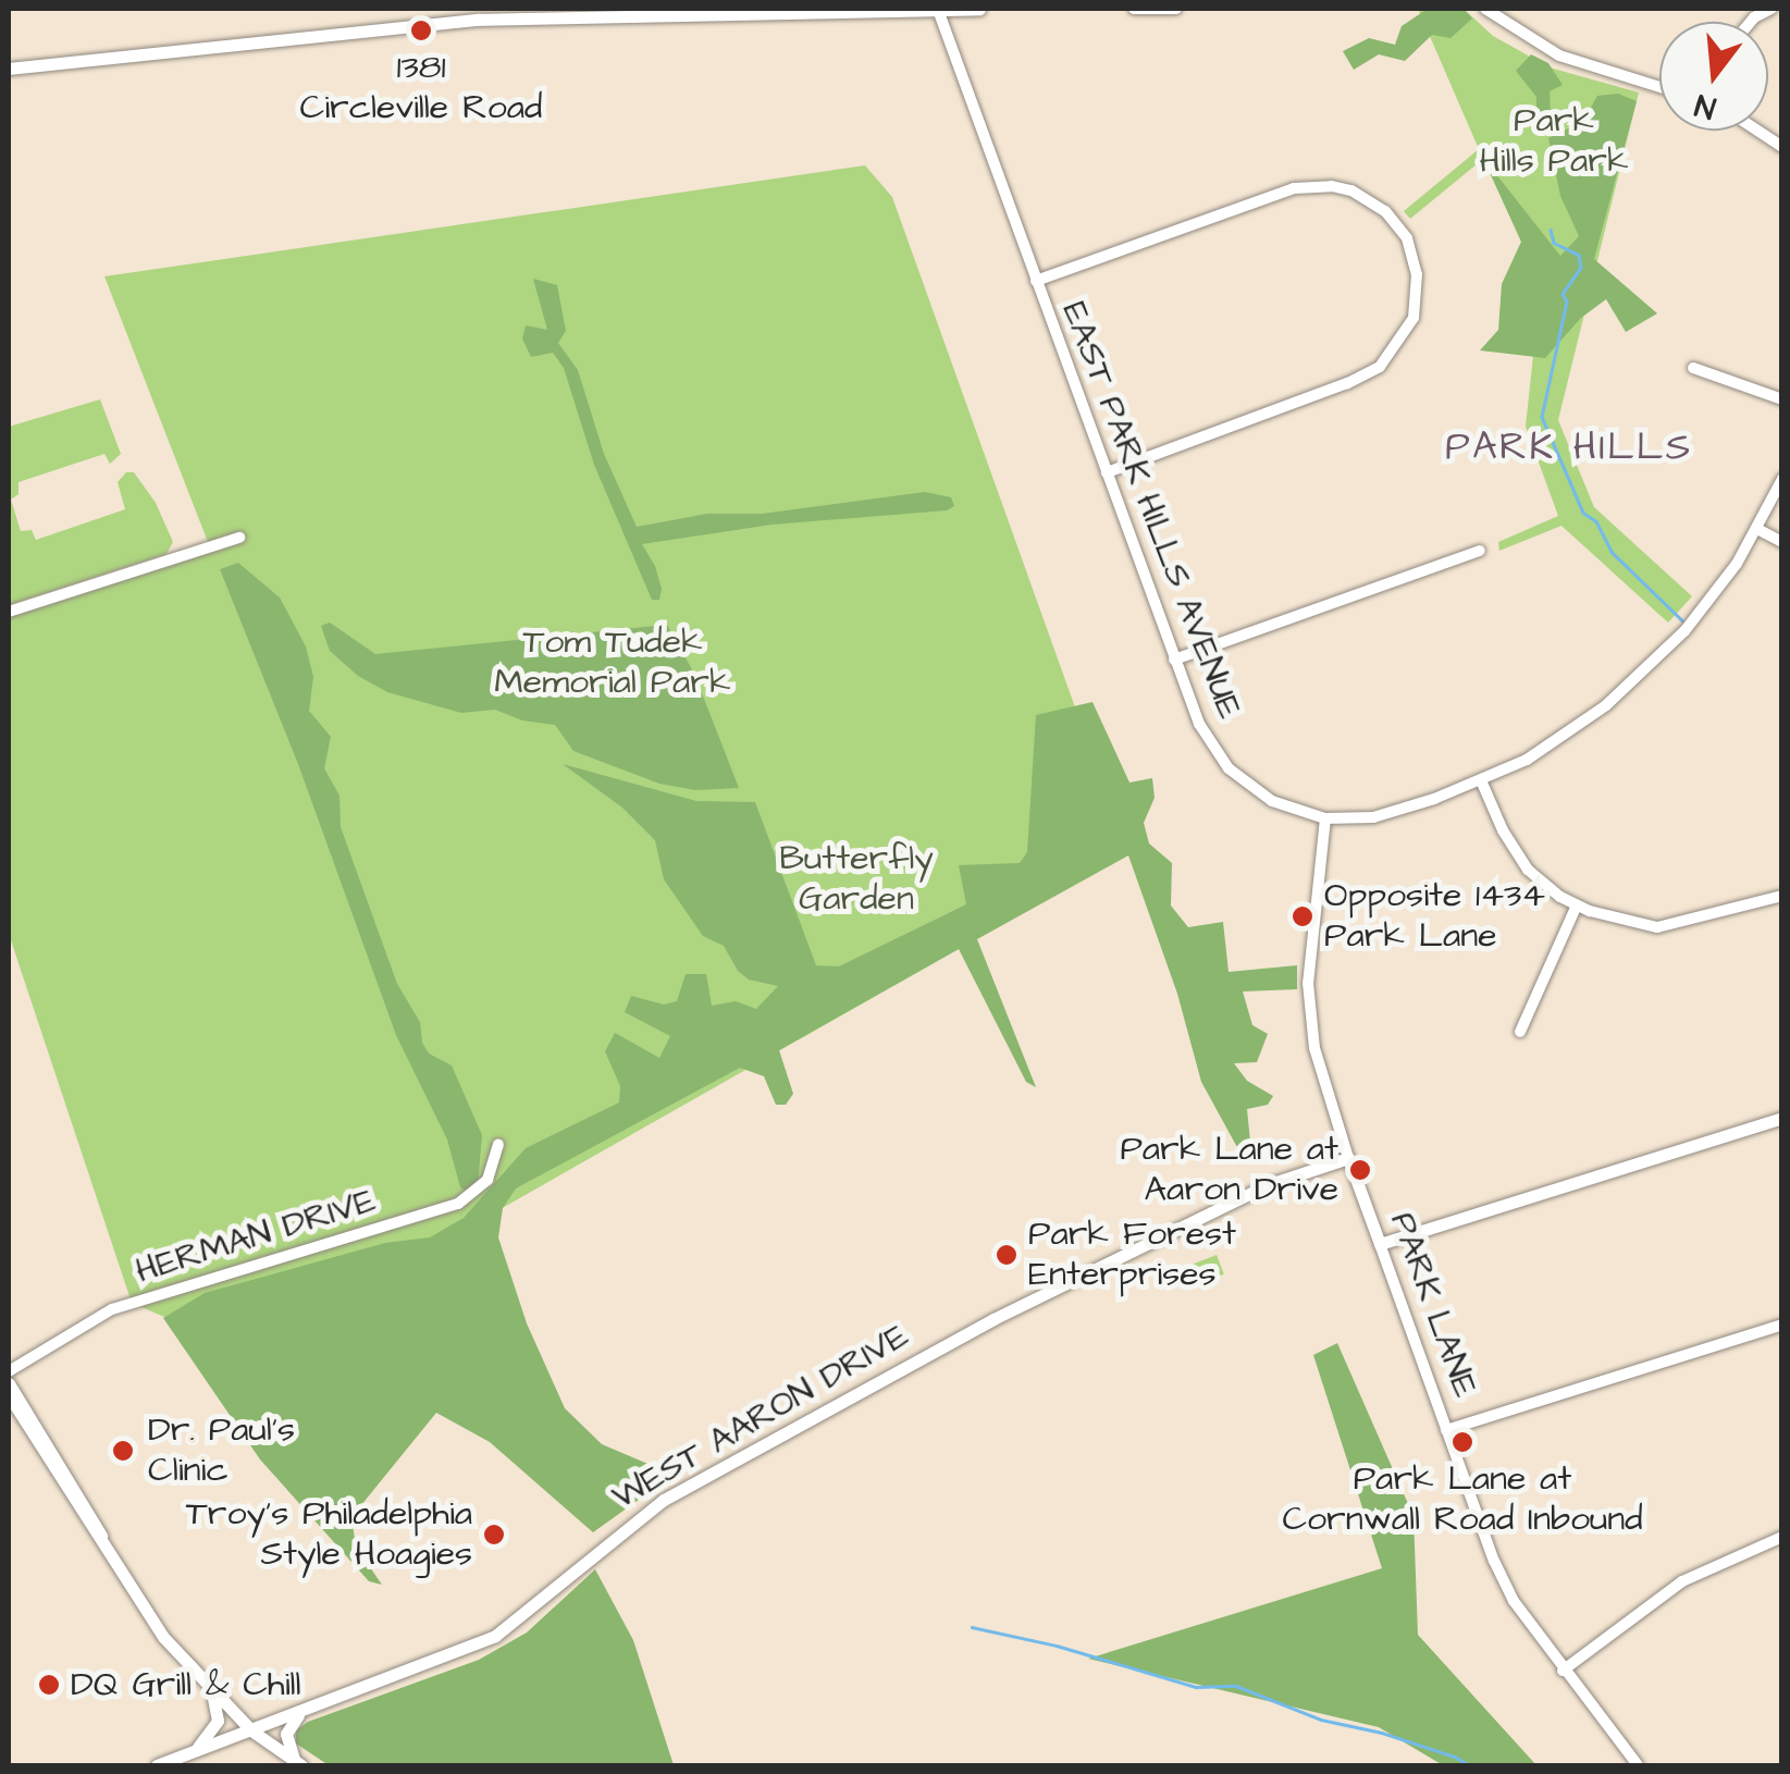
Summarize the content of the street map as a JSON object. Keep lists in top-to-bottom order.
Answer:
{
  "streets": {
    "street": [
      "EAST PARK HILLS AVENUE",
      "HERMAN DRIVE",
      "PARK LANE",
      "WEST AARON DRIVE"
    ]
  },
  "crossings": [
    ["EAST PARK HILLS AVENUE", "PARK LANE"],
    ["PARK LANE", "WEST AARON DRIVE"]
  ],
  "districts": ["PARK HILLS"],
  "parks": ["Park Hills Park", "Tom Tudek Memorial Park", "Butterfly Garden"],
  "places": [
    "1381 Circleville Road",
    "Opposite 1434 Park Lane",
    "Park Lane at Aaron Drive",
    "Park Forest Enterprises",
    "Park Lane at Cornwall Road Inbound",
    "Dr. Paul's Clinic",
    "Troy's Philadelphia Style Hoagies",
    "DQ Grill & Chill"
  ],
  "north": "bottom"
}
